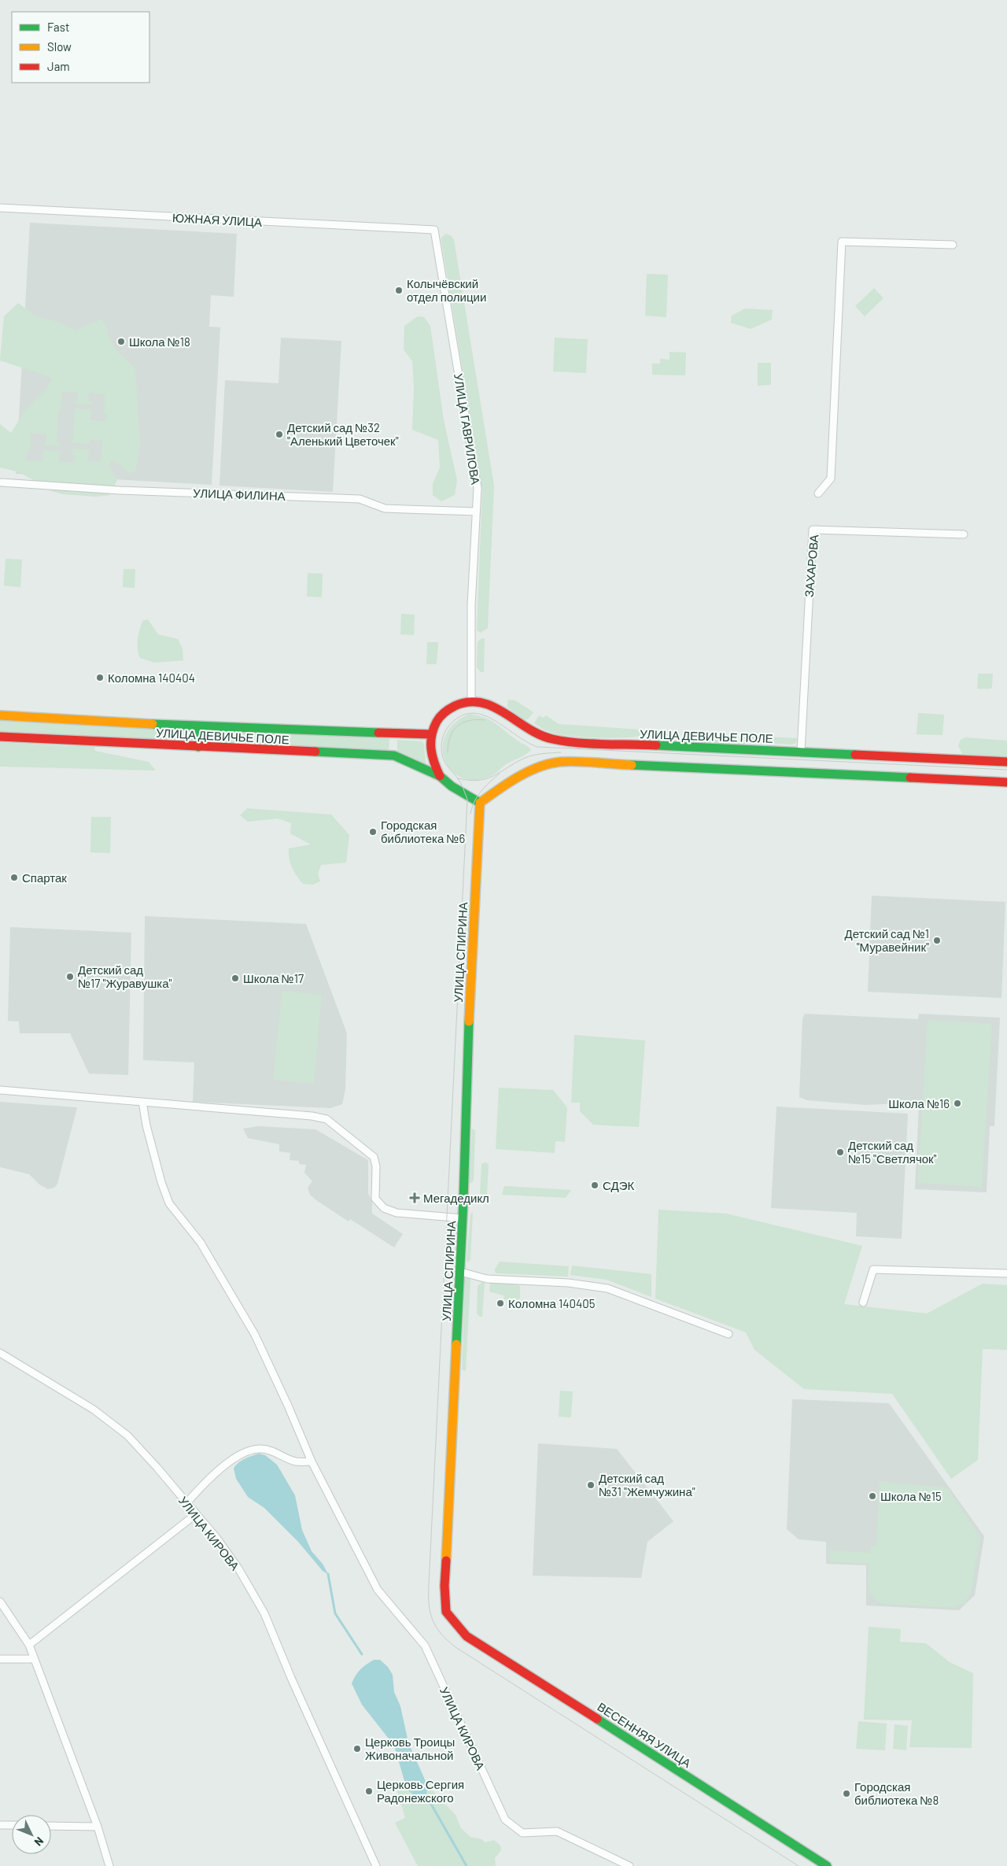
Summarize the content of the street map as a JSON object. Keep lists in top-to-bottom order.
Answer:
{
  "streets": {
    "main road": ["УЛИЦА ДЕВИЧЬЕ ПОЛЕ", "УЛИЦА СПИРИНА", "ВЕСЕННЯЯ УЛИЦА"],
    "street": [
      "ЮЖНАЯ УЛИЦА",
      "УЛИЦА ГАВРИЛОВА",
      "УЛИЦА ФИЛИНА",
      "ЗАХАРОВА",
      "УЛИЦА КИРОВА"
    ]
  },
  "crossings": [
    ["ЮЖНАЯ УЛИЦА", "УЛИЦА ГАВРИЛОВА"],
    ["УЛИЦА ГАВРИЛОВА", "УЛИЦА ФИЛИНА"],
    ["УЛИЦА ГАВРИЛОВА", "УЛИЦА ДЕВИЧЬЕ ПОЛЕ"],
    ["ЗАХАРОВА", "УЛИЦА ДЕВИЧЬЕ ПОЛЕ"],
    ["УЛИЦА ДЕВИЧЬЕ ПОЛЕ", "УЛИЦА СПИРИНА"],
    ["УЛИЦА СПИРИНА", "ВЕСЕННЯЯ УЛИЦА"]
  ],
  "places": {
    "other": [
      "Колычёвский отдел полиции",
      "Школа №18",
      "Детский сад №32 \"Аленький Цветочек\"",
      "Коломна 140404",
      "Городская библиотека №6",
      "Спартак",
      "Детский сад №1 \"Муравейник\"",
      "Детский сад №17 \"Журавушка\"",
      "Школа №17",
      "Школа №16",
      "Детский сад №15 \"Светлячок\"",
      "СДЭК",
      "Коломна 140405",
      "Детский сад №31 \"Жемчужина\"",
      "Школа №15",
      "Церковь Троицы Живоначальной",
      "Церковь Сергия Радонежского",
      "Городская библиотека №8"
    ],
    "health": ["Мегадедикл"]
  },
  "legend": ["Fast", "Slow", "Jam"],
  "north": "bottom right"
}
